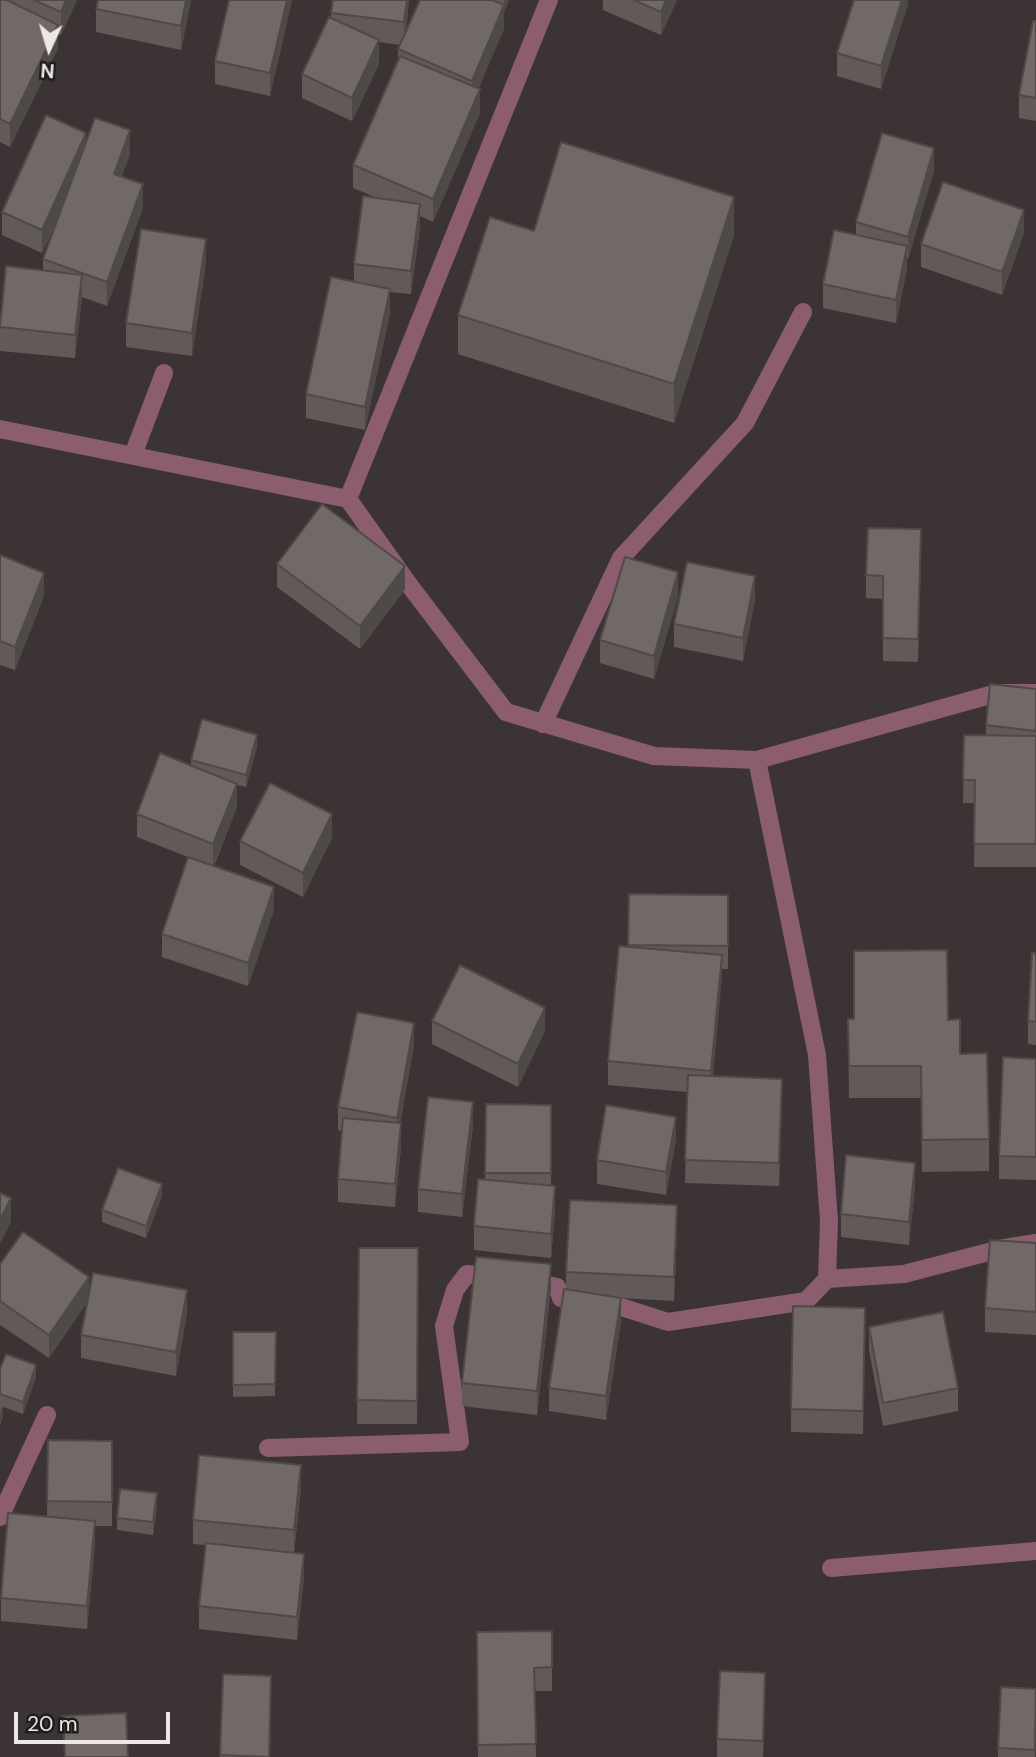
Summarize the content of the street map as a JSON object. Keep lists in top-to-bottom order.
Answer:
{
  "scale_bar": "20 m",
  "north": "bottom"
}
